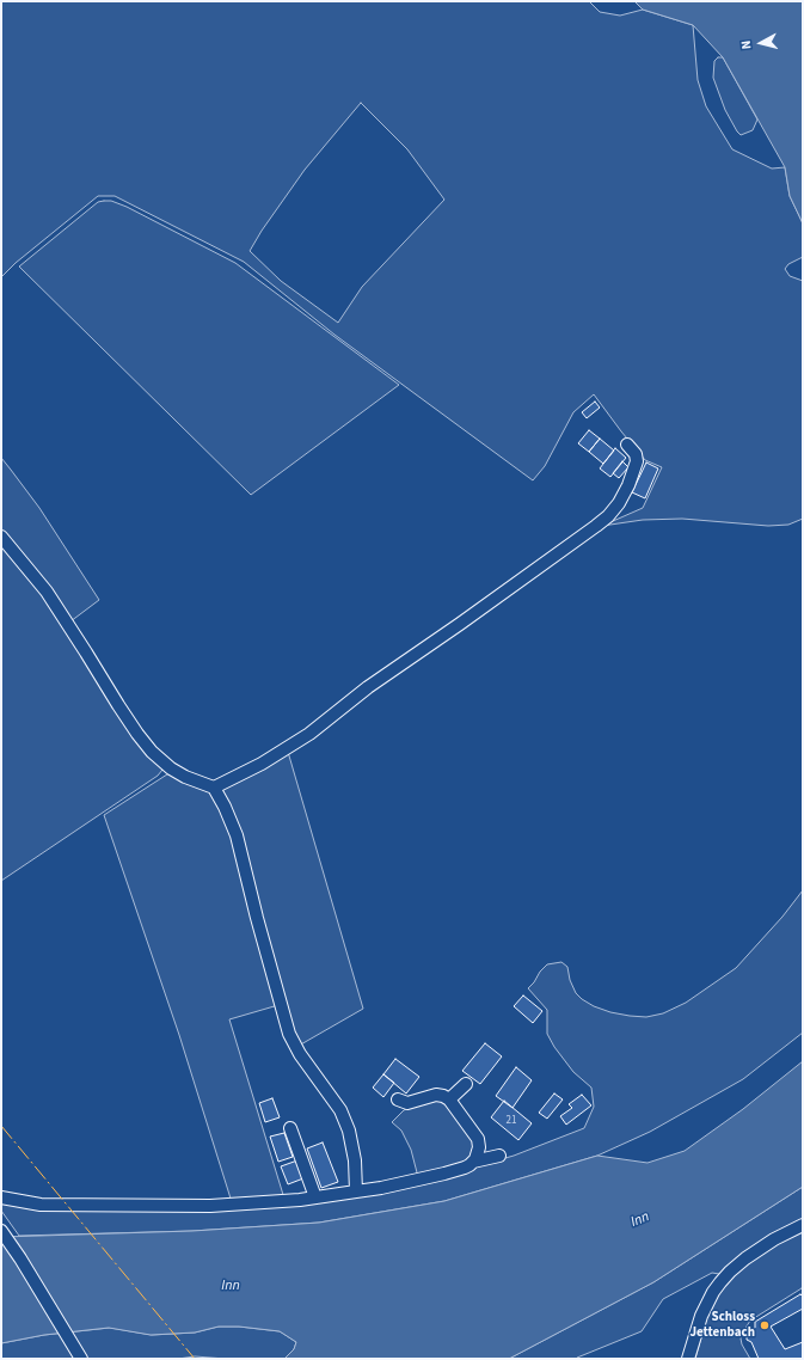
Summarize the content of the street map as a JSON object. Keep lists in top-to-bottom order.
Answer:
{
  "water": ["Inn"],
  "places": ["Schloss Jettenbach"],
  "house_numbers": ["21"],
  "north": "left"
}
